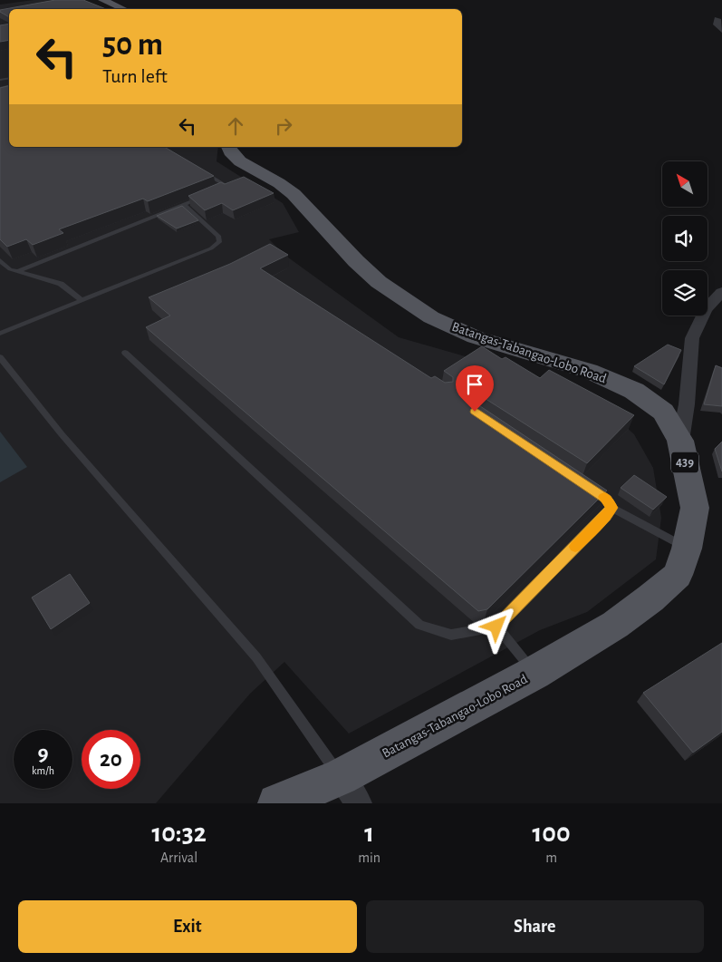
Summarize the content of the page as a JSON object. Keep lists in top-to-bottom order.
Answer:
{
  "streets": {
    "main road": ["Batangas-Tabangao-Lobo Road", "439"]
  },
  "north": "top left",
  "page": {
    "turn": ["50 m", "Turn left"],
    "speed": "9 km/h",
    "limit": "20",
    "eta": [
      "10:32",
      "Arrival",
      "1",
      "min",
      "100",
      "m"
    ],
    "buttons": ["Exit", "Share"]
  }
}
